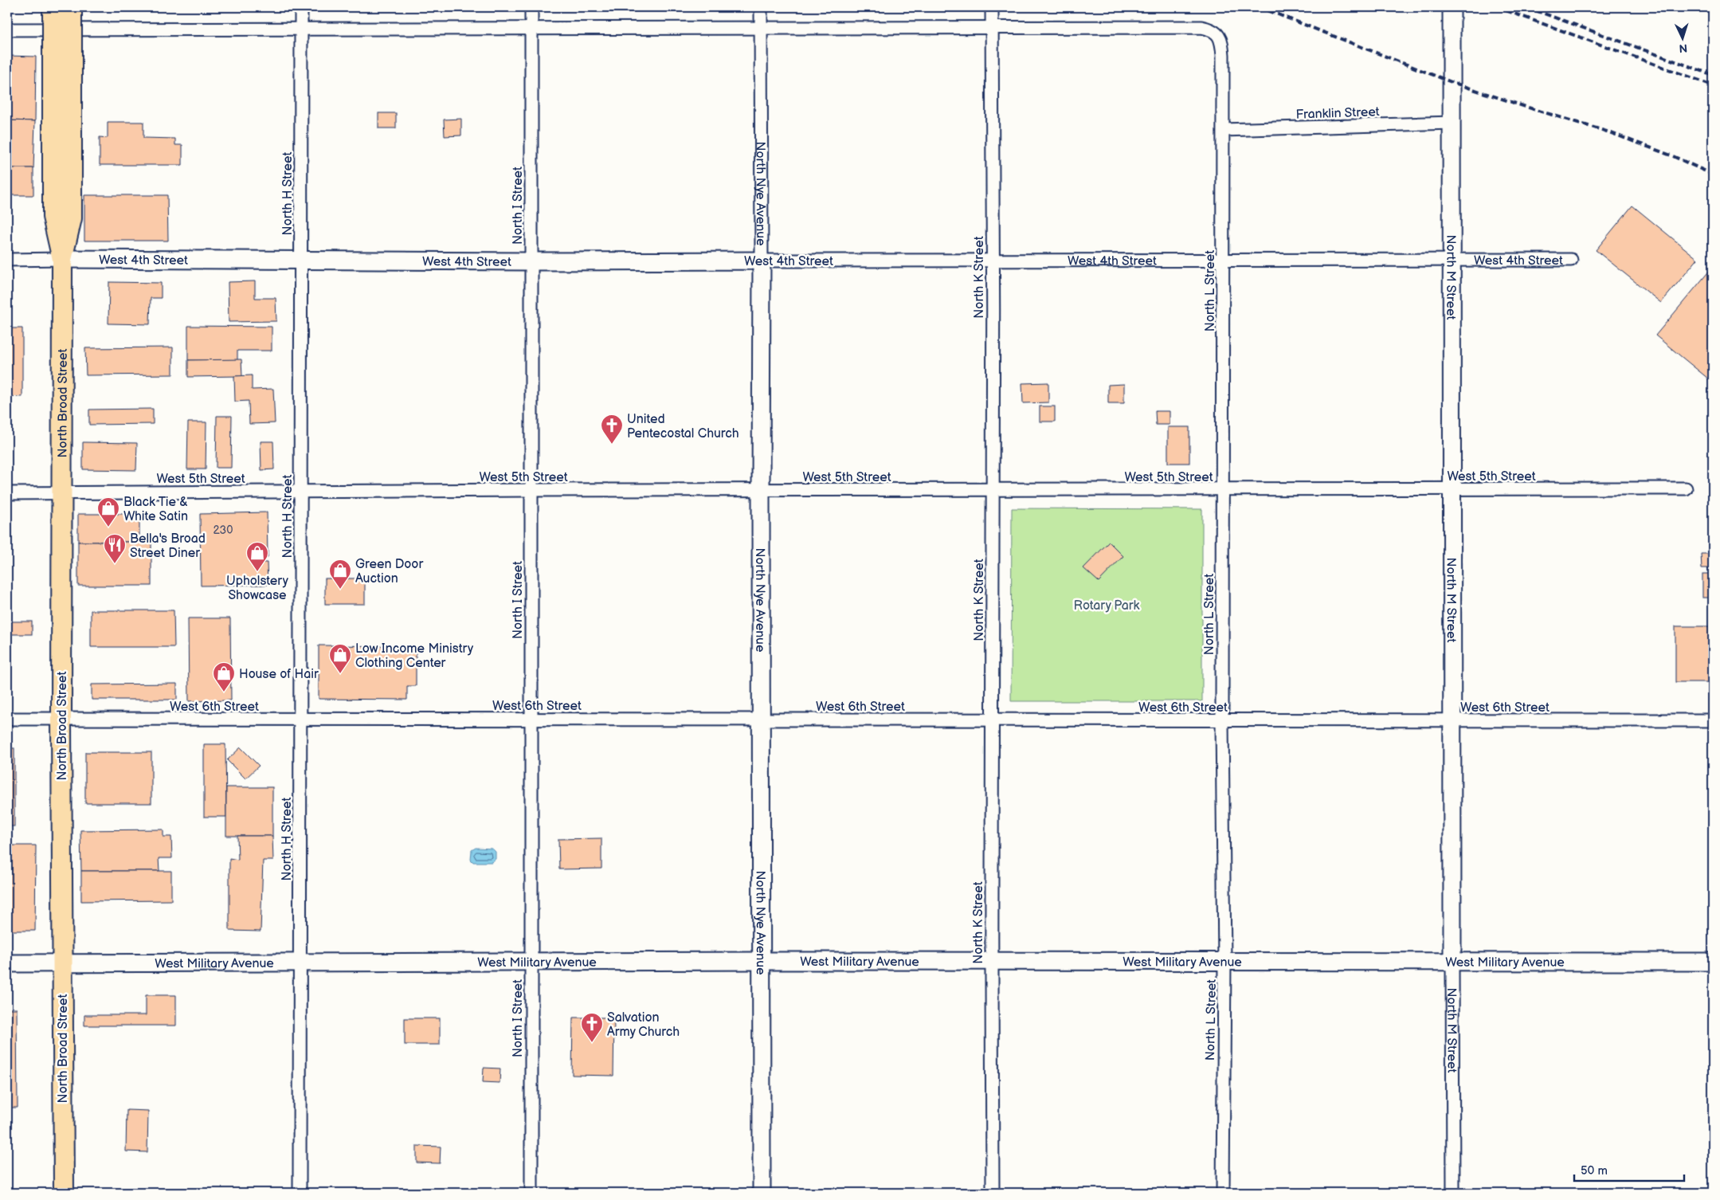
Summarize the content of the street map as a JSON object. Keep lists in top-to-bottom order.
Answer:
{
  "streets": {
    "main road": [
      "North Nye Avenue",
      "West 4th Street",
      "North M Street",
      "North Broad Street",
      "West Military Avenue"
    ],
    "street": [
      "Franklin Street",
      "North H Street",
      "North I Street",
      "North K Street",
      "North L Street",
      "West 5th Street",
      "West 6th Street"
    ]
  },
  "crossings": [
    ["Franklin Street", "North M Street"],
    ["Franklin Street", "North L Street"],
    ["North H Street", "West 4th Street"],
    ["North H Street", "West 5th Street"],
    ["North H Street", "West 6th Street"],
    ["North H Street", "West Military Avenue"],
    ["North Nye Avenue", "West 4th Street"],
    ["North Nye Avenue", "West 5th Street"],
    ["North Nye Avenue", "West 6th Street"],
    ["North Nye Avenue", "West Military Avenue"],
    ["North I Street", "West 4th Street"],
    ["North I Street", "West 5th Street"],
    ["North I Street", "West 6th Street"],
    ["North I Street", "West Military Avenue"],
    ["West 4th Street", "North K Street"],
    ["West 4th Street", "North M Street"],
    ["West 4th Street", "North L Street"],
    ["West 4th Street", "North Broad Street"],
    ["North K Street", "North L Street"],
    ["North K Street", "West 5th Street"],
    ["North K Street", "West 6th Street"],
    ["North K Street", "West Military Avenue"],
    ["North M Street", "West 5th Street"],
    ["North M Street", "West 6th Street"],
    ["North M Street", "West Military Avenue"],
    ["North L Street", "West 5th Street"],
    ["North L Street", "West 6th Street"],
    ["North L Street", "West Military Avenue"],
    ["North Broad Street", "West 5th Street"],
    ["North Broad Street", "West 6th Street"],
    ["North Broad Street", "West Military Avenue"]
  ],
  "parks": ["Rotary Park"],
  "places": {
    "church": ["United Pentecostal Church", "Salvation Army Church"],
    "shop": [
      "Black Tie & White Satin",
      "Upholstery Showcase",
      "Green Door Auction",
      "Low Income Ministry Clothing Center",
      "House of Hair"
    ],
    "restaurant": ["Bella's Broad Street Diner"]
  },
  "house_numbers": ["230"],
  "scale_bar": "50 m",
  "north": "bottom"
}
